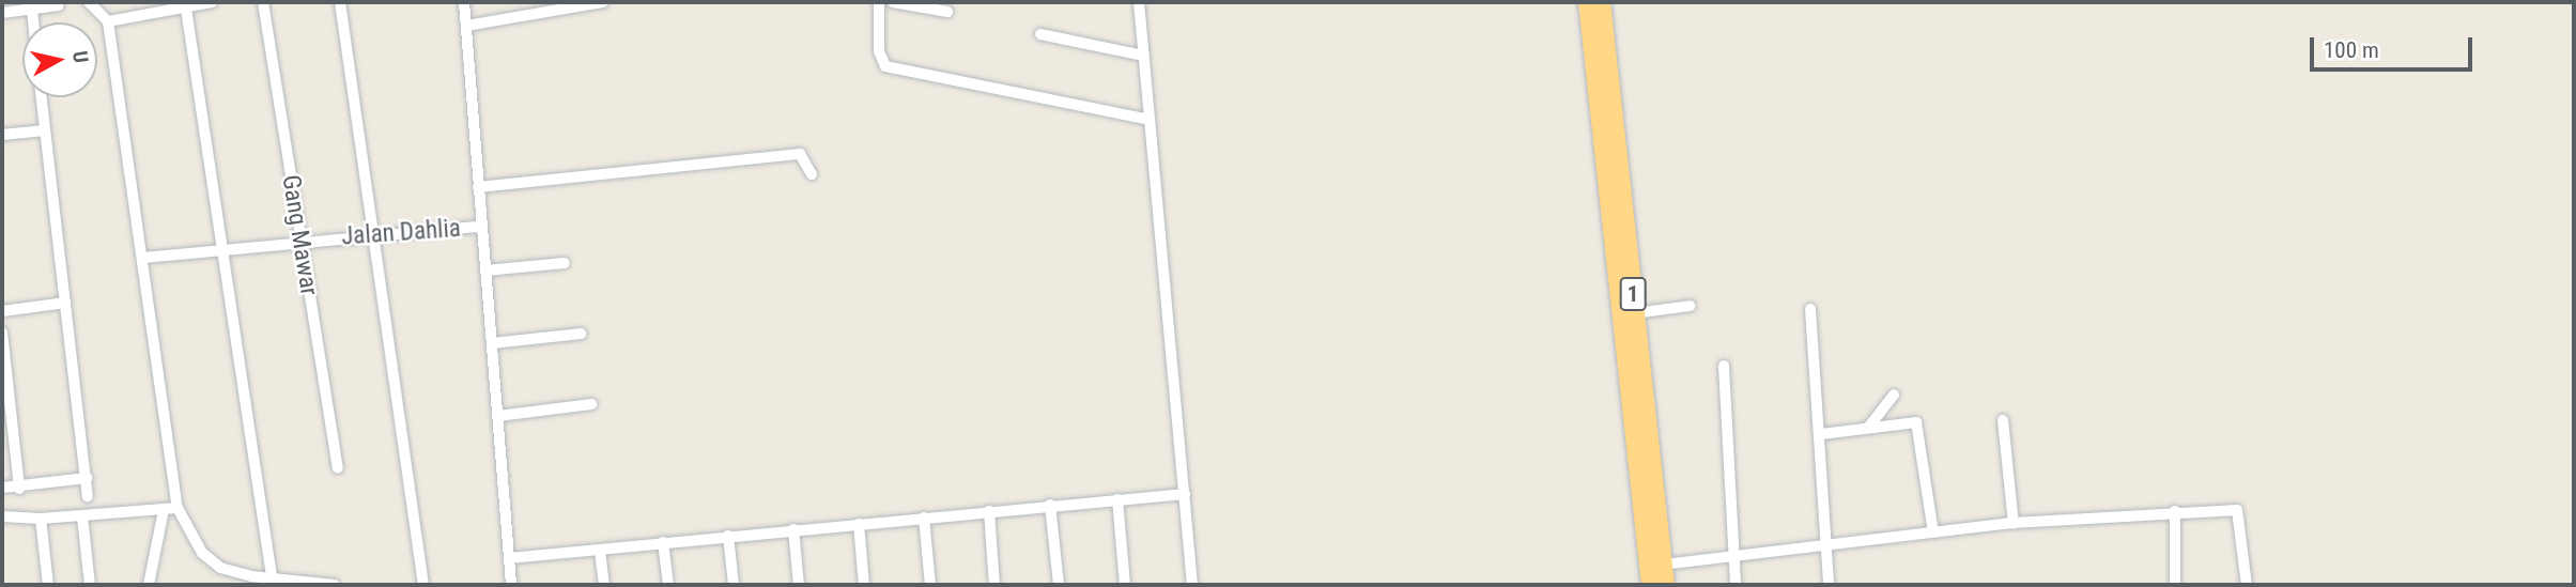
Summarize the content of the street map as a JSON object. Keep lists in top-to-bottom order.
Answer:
{
  "streets": {
    "highway": ["1"],
    "street": ["Jalan Dahlia", "Gang Mawar"]
  },
  "crossings": [
    ["Jalan Dahlia", "Gang Mawar"]
  ],
  "scale_bar": "100 m",
  "north": "right"
}
